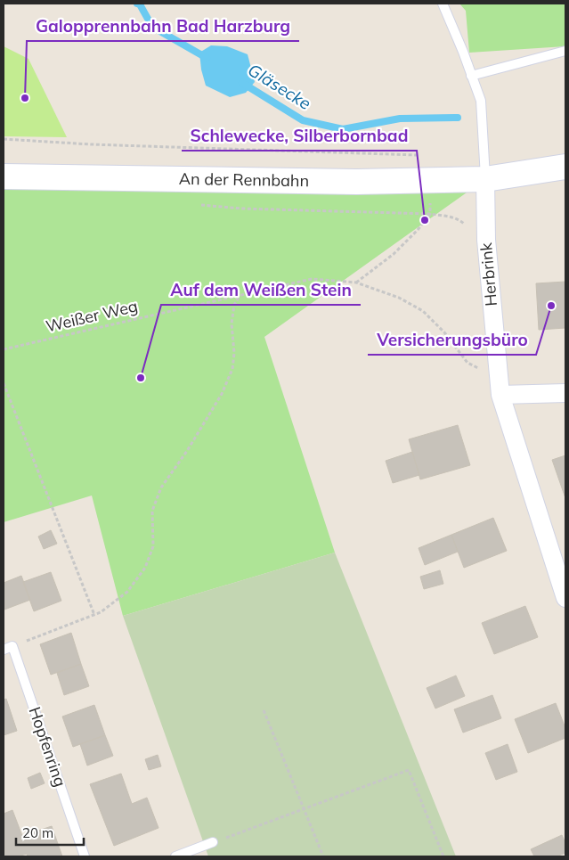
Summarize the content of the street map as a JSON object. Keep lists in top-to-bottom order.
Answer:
{
  "streets": {
    "main road": ["An der Rennbahn"],
    "street": ["Herbrink"],
    "lane": ["Hopfenring"],
    "path": ["Weißer Weg"]
  },
  "crossings": [
    ["An der Rennbahn", "Herbrink"],
    ["Herbrink", "Weißer Weg"]
  ],
  "water": ["Gläsecke"],
  "places": [
    "Galopprennbahn Bad Harzburg",
    "Schlewecke, Silberbornbad",
    "Versicherungsbüro",
    "Auf dem Weißen Stein"
  ],
  "scale_bar": "20 m"
}
